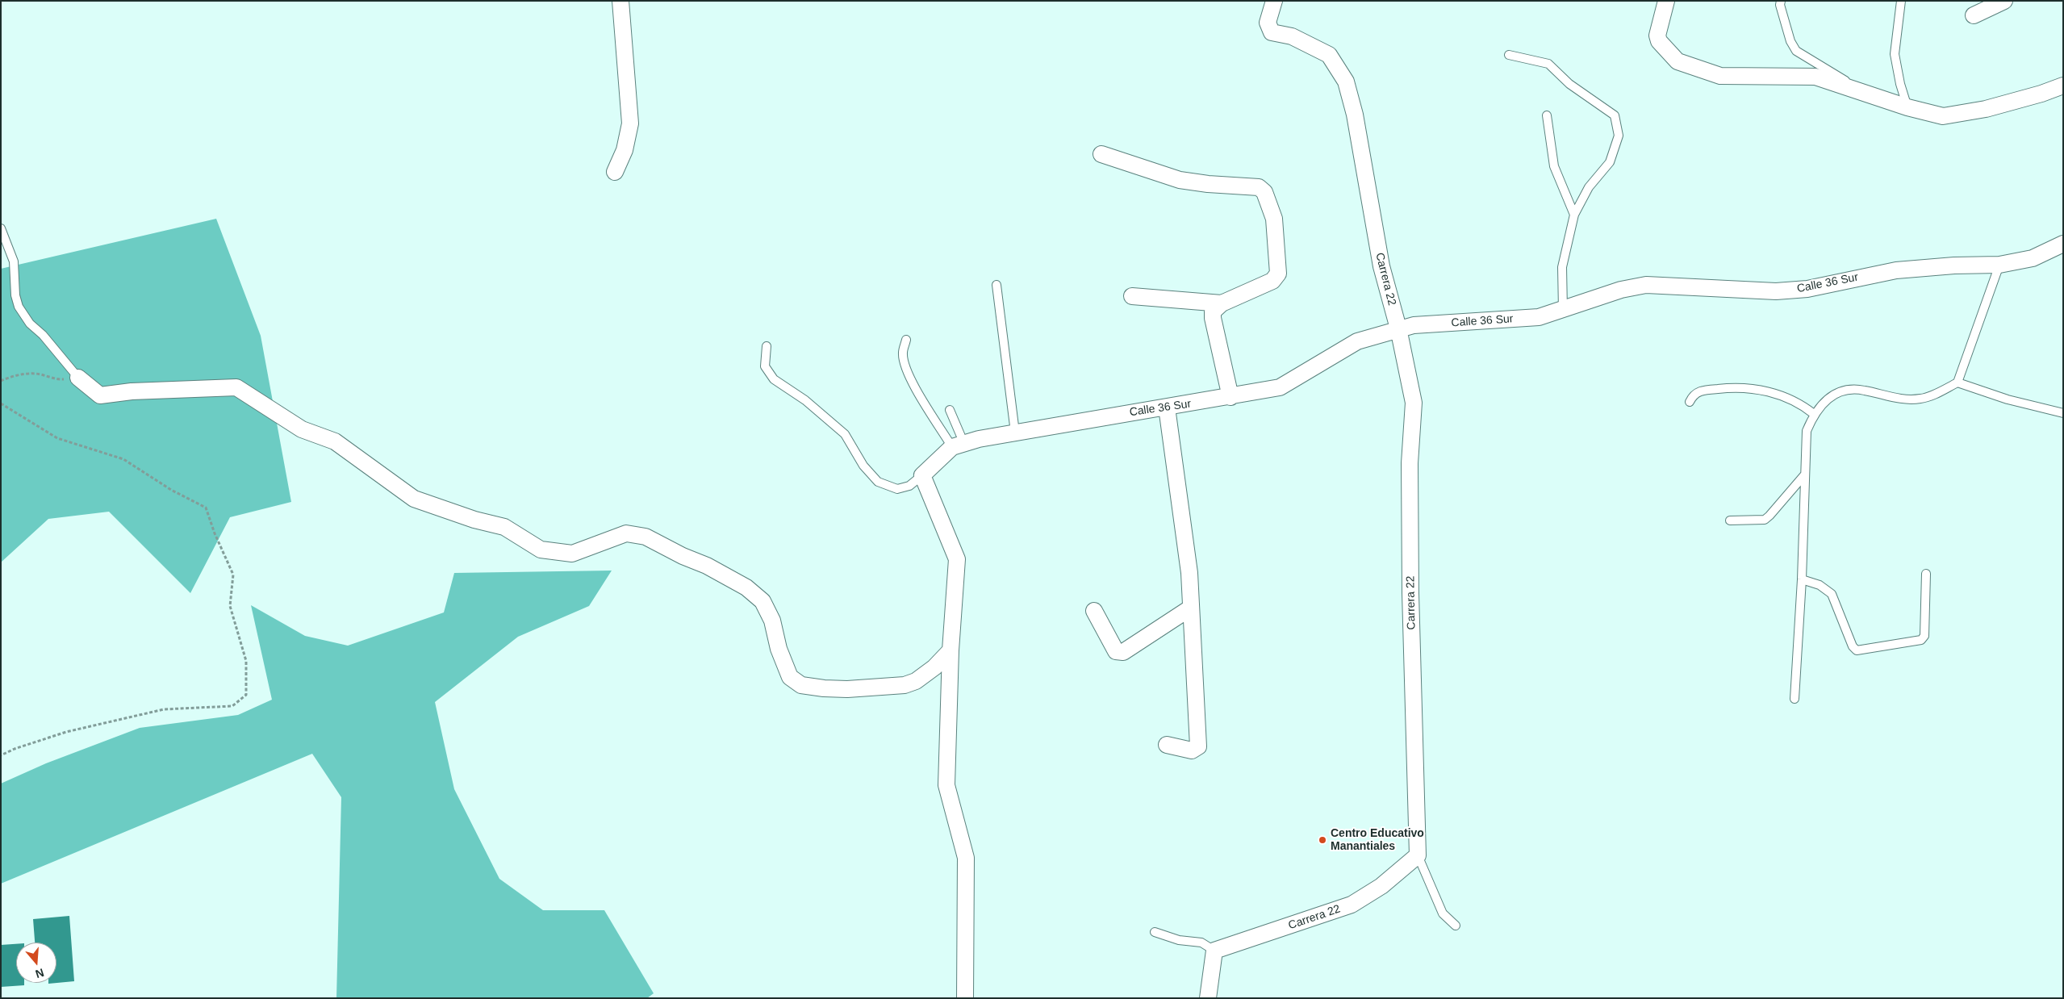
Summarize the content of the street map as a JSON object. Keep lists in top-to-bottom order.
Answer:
{
  "streets": {
    "street": ["Carrera 22", "Calle 36 Sur"]
  },
  "crossings": [
    ["Carrera 22", "Calle 36 Sur"]
  ],
  "places": ["Centro Educativo Manantiales"],
  "north": "bottom"
}
